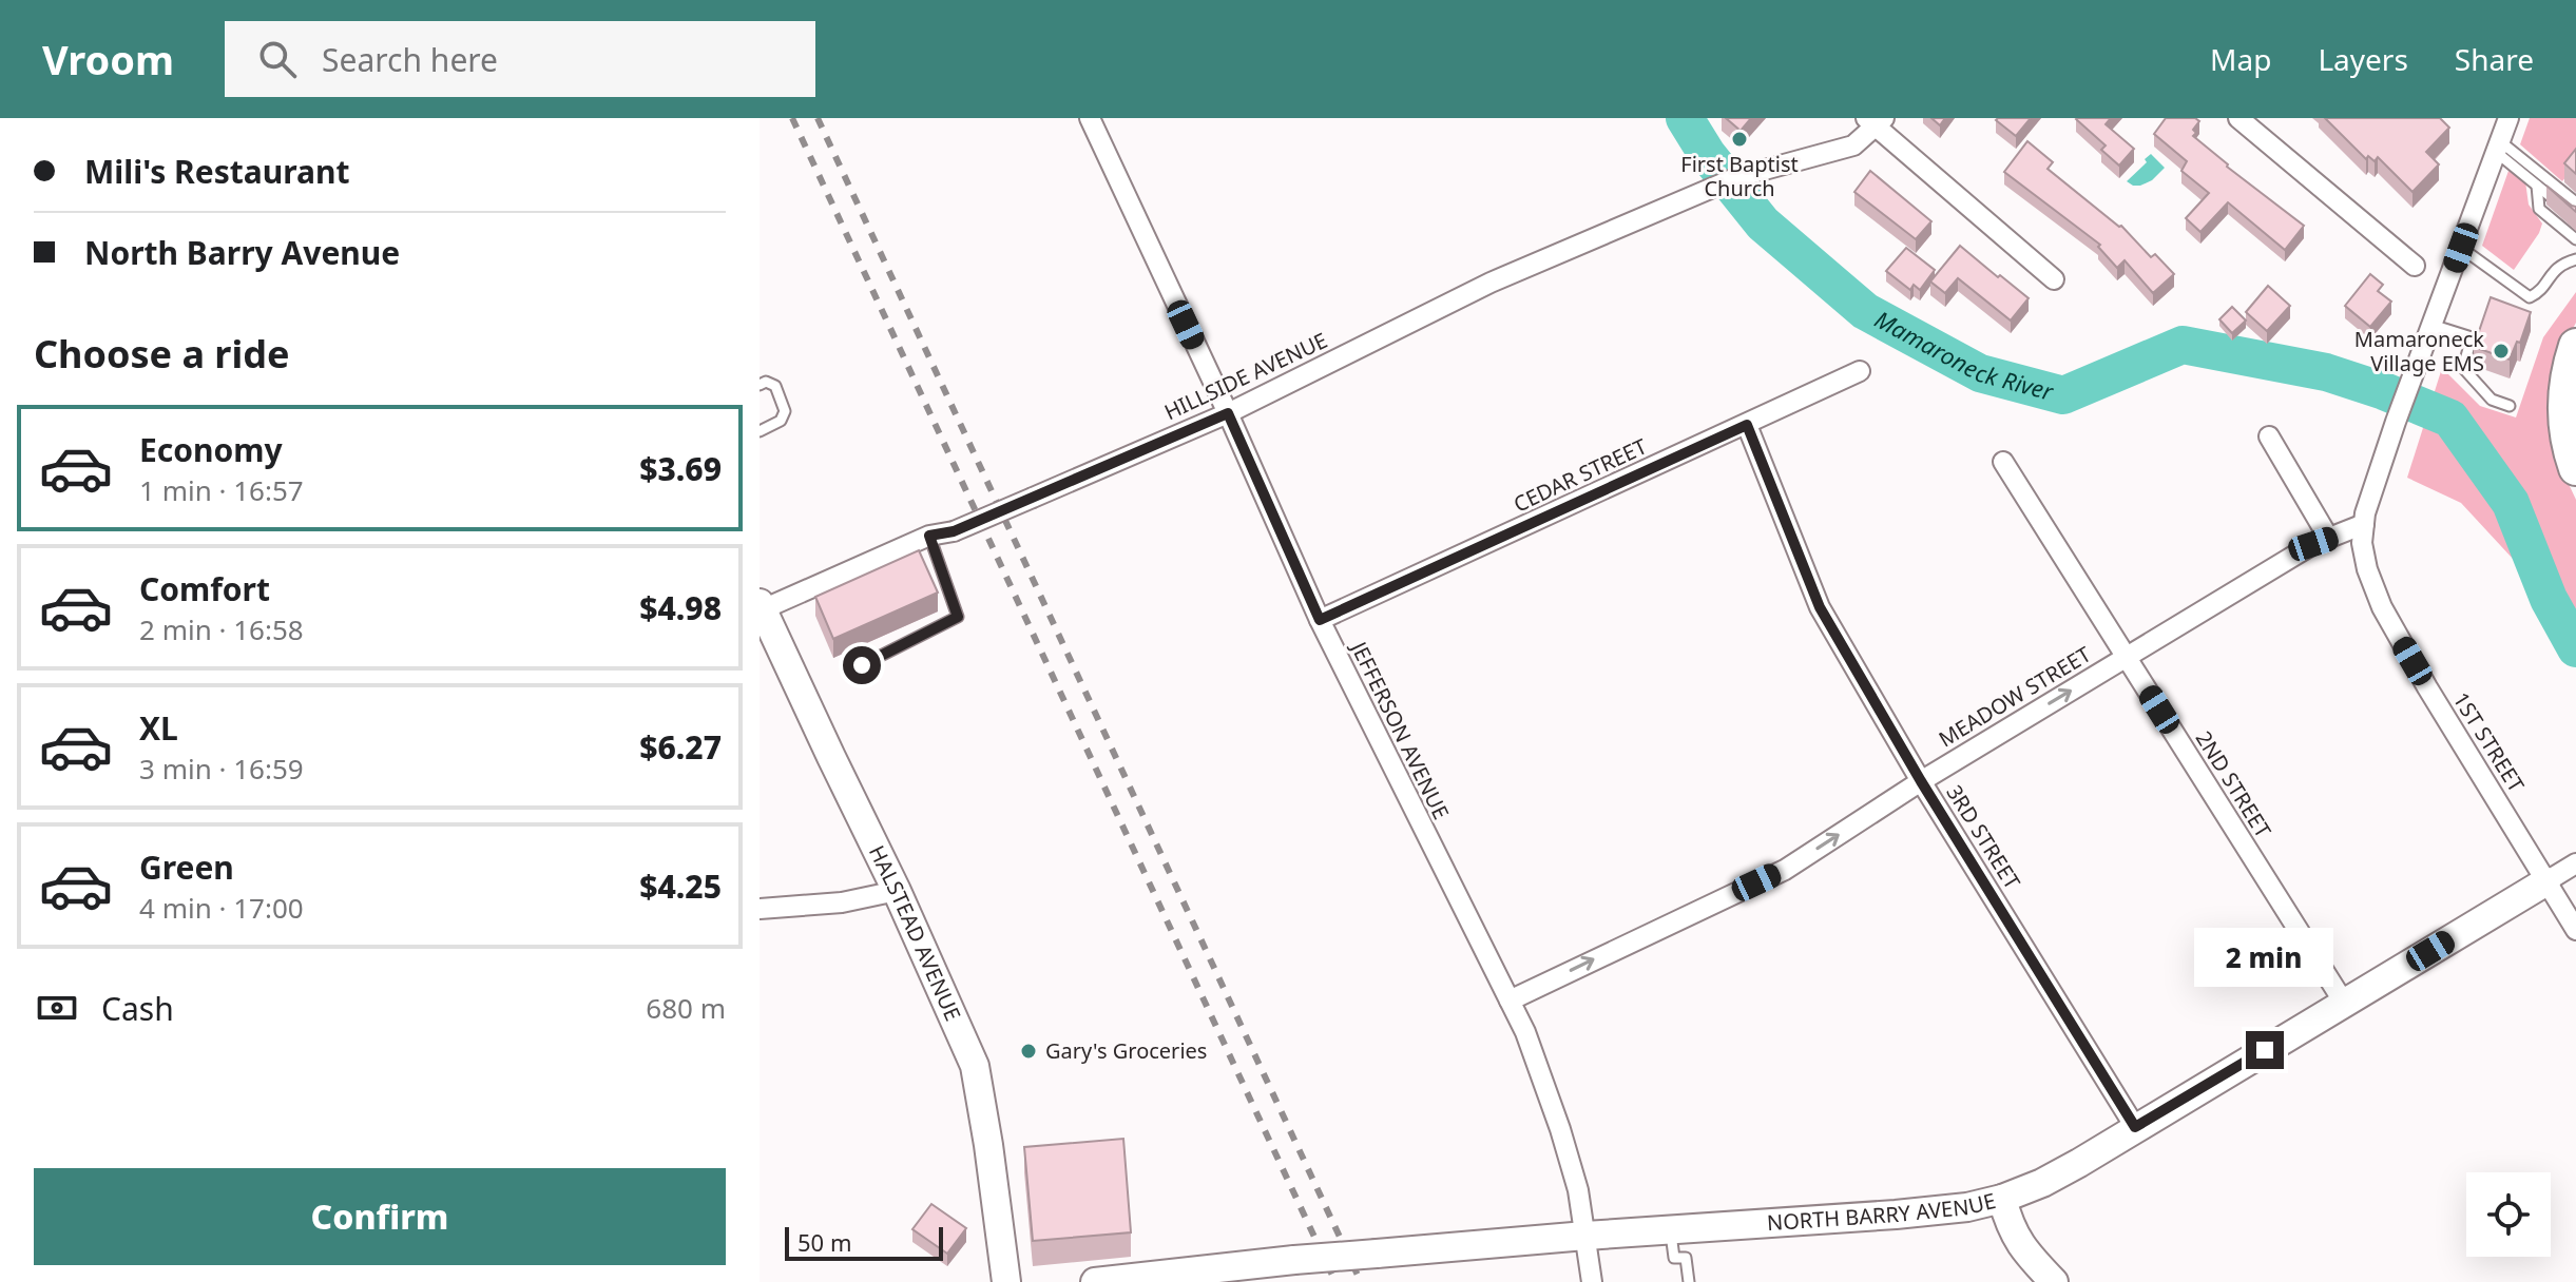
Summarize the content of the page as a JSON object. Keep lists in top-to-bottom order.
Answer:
{
  "streets": {
    "street": [
      "HILLSIDE AVENUE",
      "CEDAR STREET",
      "MEADOW STREET",
      "JEFFERSON AVENUE",
      "1ST STREET",
      "2ND STREET",
      "3RD STREET",
      "HALSTEAD AVENUE",
      "NORTH BARRY AVENUE"
    ]
  },
  "crossings": [
    ["HILLSIDE AVENUE", "JEFFERSON AVENUE"],
    ["HILLSIDE AVENUE", "HALSTEAD AVENUE"],
    ["CEDAR STREET", "JEFFERSON AVENUE"],
    ["CEDAR STREET", "3RD STREET"],
    ["MEADOW STREET", "JEFFERSON AVENUE"],
    ["MEADOW STREET", "1ST STREET"],
    ["MEADOW STREET", "2ND STREET"],
    ["MEADOW STREET", "3RD STREET"],
    ["JEFFERSON AVENUE", "NORTH BARRY AVENUE"],
    ["1ST STREET", "NORTH BARRY AVENUE"],
    ["2ND STREET", "NORTH BARRY AVENUE"],
    ["3RD STREET", "NORTH BARRY AVENUE"]
  ],
  "one_way": ["MEADOW STREET"],
  "water": ["Mamaroneck River"],
  "places": ["First Baptist Church", "Mamaroneck Village EMS", "Gary's Groceries"],
  "scale_bar": "50 m",
  "page": {
    "header": "Vroom",
    "search": "Search here",
    "nav": ["Map", "Layers", "Share"],
    "banner": ["Mili's Restaurant", "North Barry Avenue"],
    "heading": "Choose a ride",
    "list": [
      {
        "name": "Economy",
        "note": "1 min · 16:57",
        "value": "$3.69"
      },
      {
        "name": "Comfort",
        "note": "2 min · 16:58",
        "value": "$4.98"
      },
      {
        "name": "XL",
        "note": "3 min · 16:59",
        "value": "$6.27"
      },
      {
        "name": "Green",
        "note": "4 min · 17:00",
        "value": "$4.25"
      }
    ],
    "bubble": "2 min",
    "pay": ["Cash", "680 m"],
    "buttons": "Confirm",
    "scale": "50 m"
  }
}
